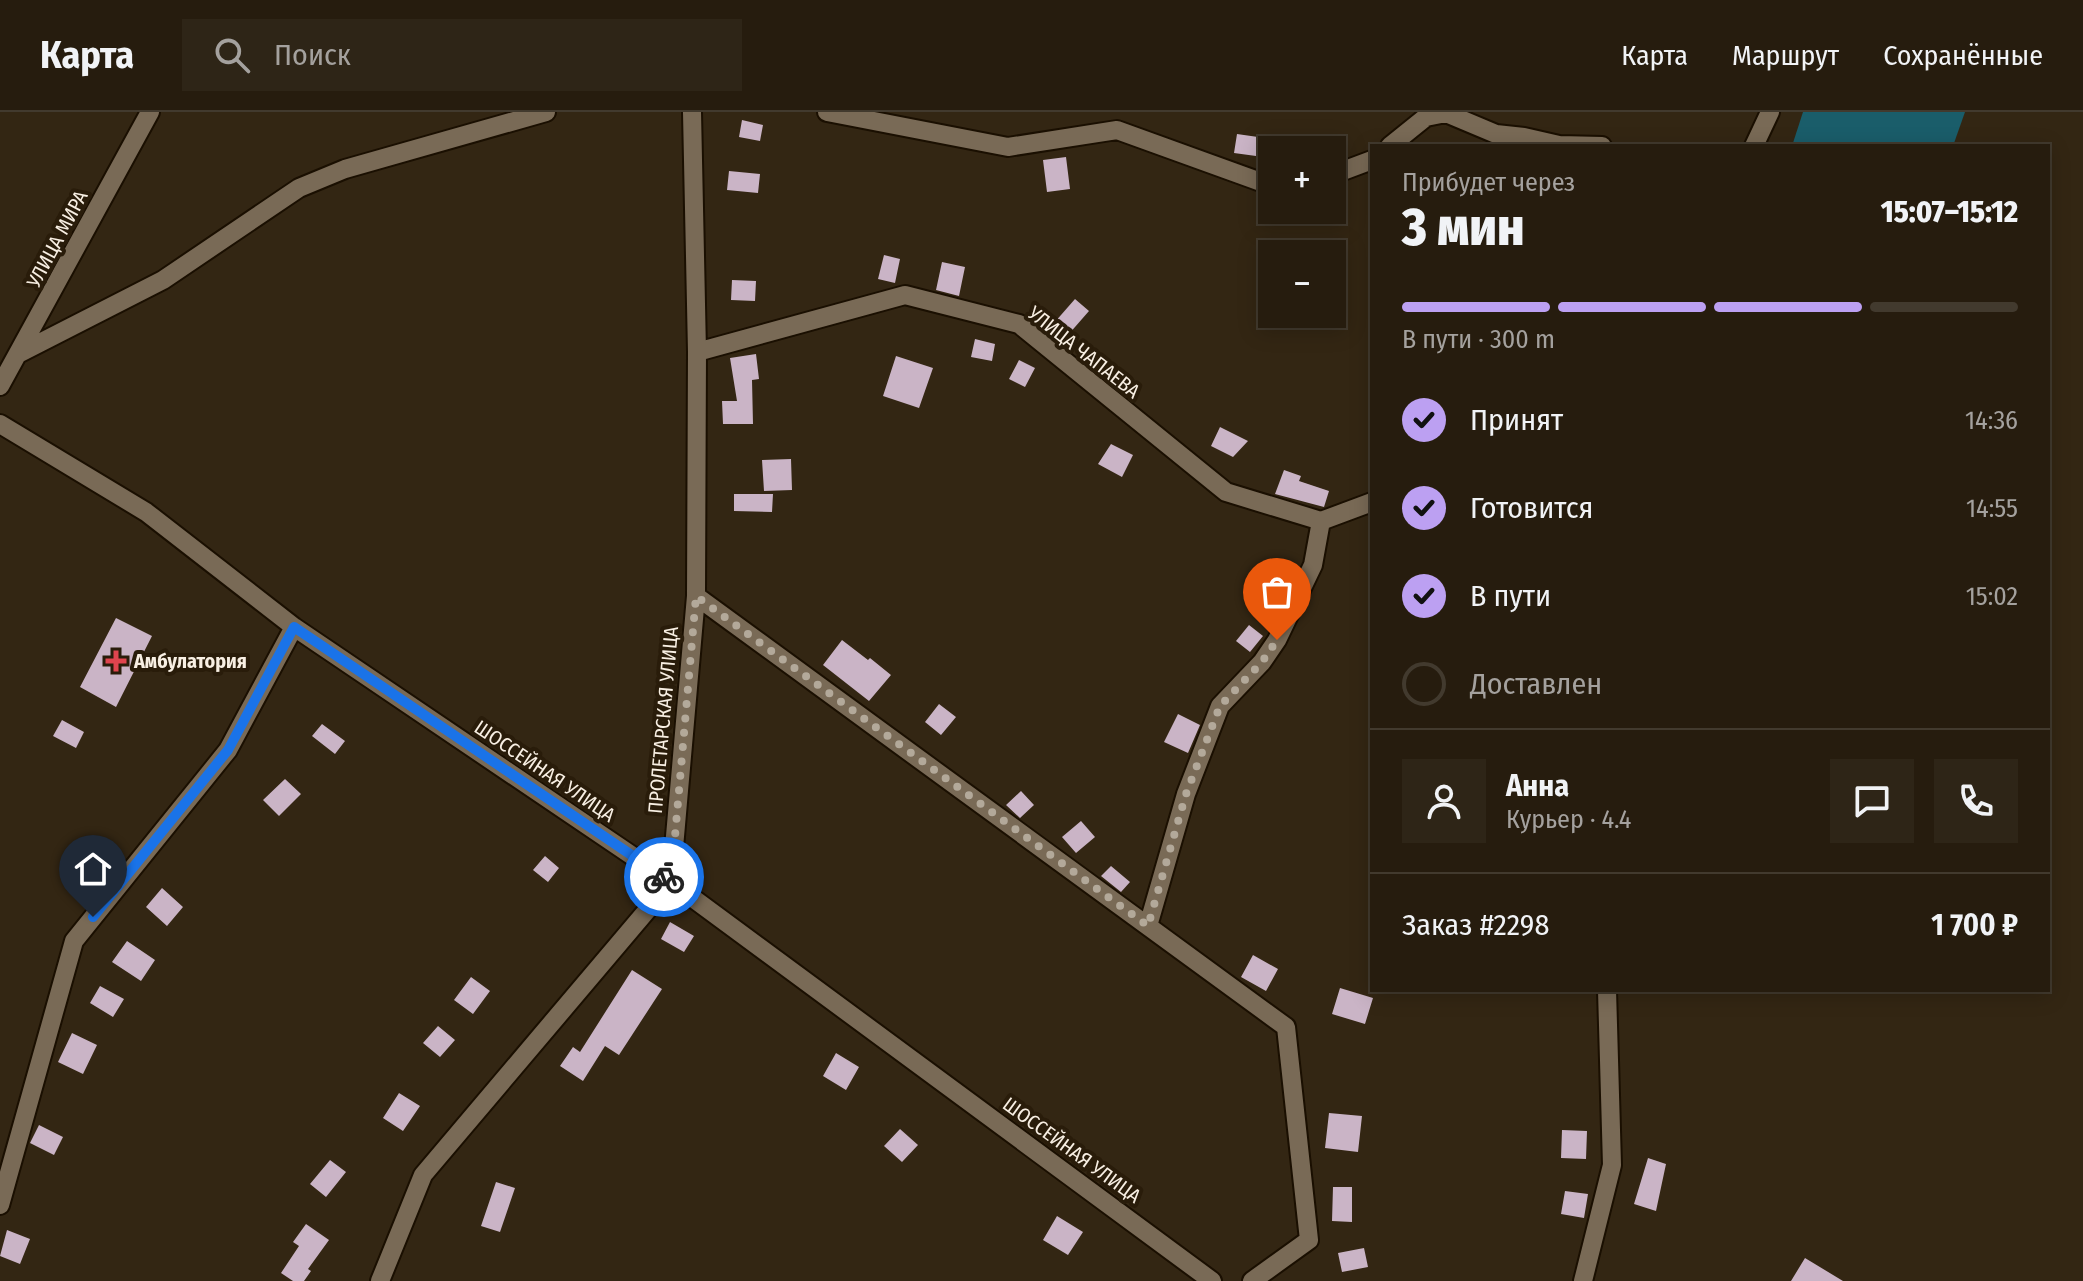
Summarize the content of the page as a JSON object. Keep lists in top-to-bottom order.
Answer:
{
  "streets": {
    "street": [
      "УЛИЦА МИРА",
      "УЛИЦА ЧАПАЕВА",
      "ПРОЛЕТАРСКАЯ УЛИЦА",
      "ШОССЕЙНАЯ УЛИЦА"
    ]
  },
  "crossings": [
    ["УЛИЦА ЧАПАЕВА", "ПРОЛЕТАРСКАЯ УЛИЦА"],
    ["ПРОЛЕТАРСКАЯ УЛИЦА", "ШОССЕЙНАЯ УЛИЦА"]
  ],
  "places": {
    "health": ["Амбулатория"]
  },
  "page": {
    "header": "Карта",
    "search": "Поиск",
    "nav": ["Карта", "Маршрут", "Сохранённые"],
    "map_buttons": ["+", "−"],
    "heading": ["3 мин", "Прибудет через", "15:07–15:12"],
    "panel": [
      "Анна",
      "Курьер · 4.4",
      "Заказ #2298",
      "1 700 ₽"
    ],
    "bar": "В пути · 300 m",
    "list": [
      ["Принят", "14:36"],
      ["Готовится", "14:55"],
      ["В пути", "15:02"],
      "Доставлен"
    ]
  }
}
